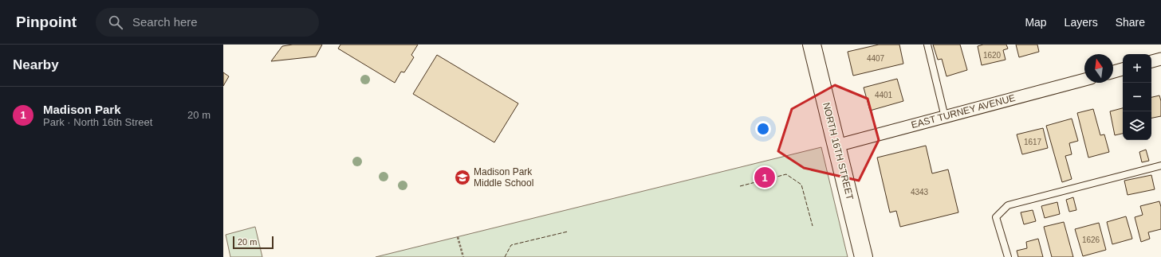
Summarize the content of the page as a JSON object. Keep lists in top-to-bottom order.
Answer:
{
  "streets": {
    "main road": ["NORTH 16TH STREET"],
    "street": ["EAST TURNEY AVENUE"]
  },
  "crossings": [
    ["EAST TURNEY AVENUE", "NORTH 16TH STREET"]
  ],
  "places": {
    "school or university": ["Madison Park Middle School"]
  },
  "house_numbers": [
    "1620",
    "4407",
    "4401",
    "1617",
    "4343",
    "1626"
  ],
  "scale_bar": "20 m",
  "north": "top",
  "page": {
    "header": "Pinpoint",
    "search": "Search here",
    "nav": ["Map", "Layers", "Share"],
    "heading": "Nearby",
    "map_buttons": ["+", "−"],
    "list": [
      {
        "mark": "1",
        "name": "Madison Park",
        "note": "Park · North 16th Street",
        "value": "20 m"
      }
    ],
    "pins": "1",
    "scale": "20 m"
  }
}
